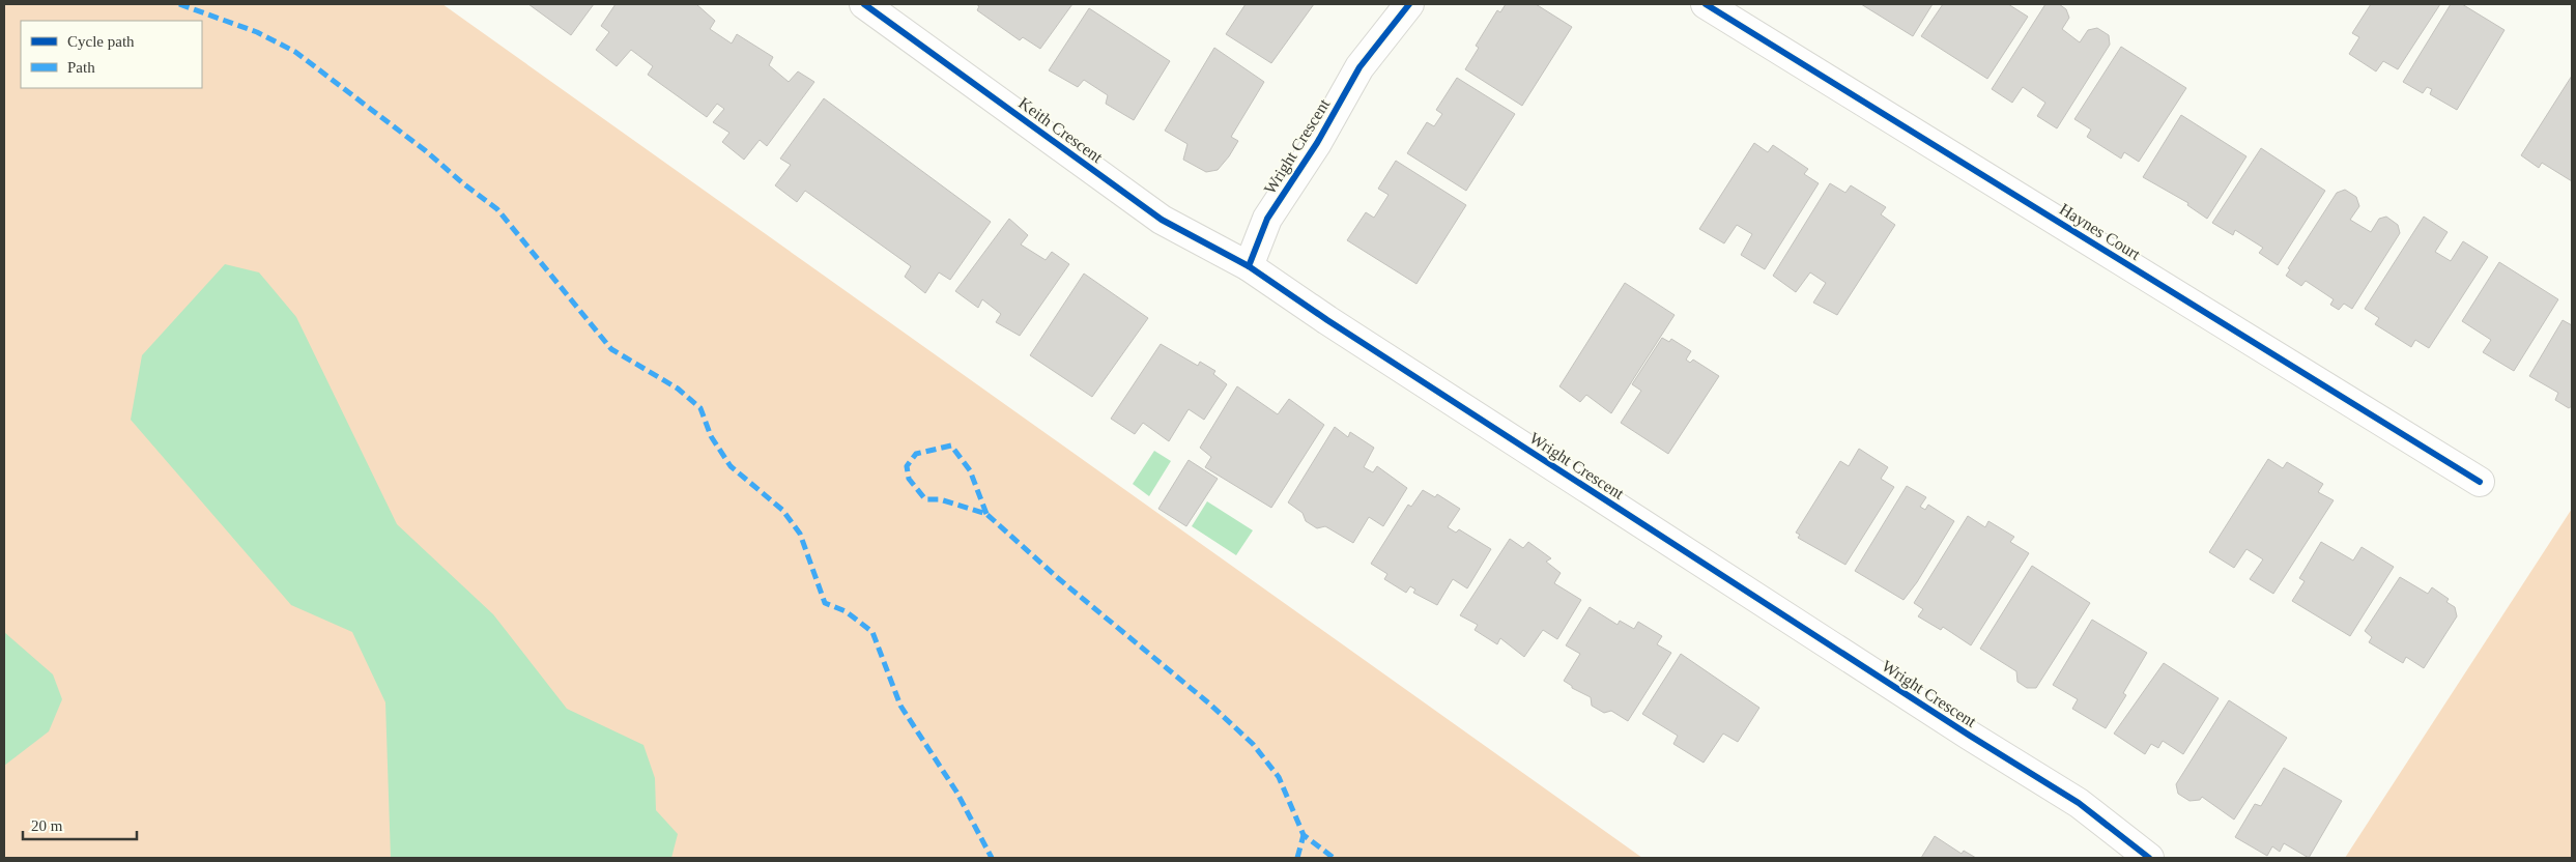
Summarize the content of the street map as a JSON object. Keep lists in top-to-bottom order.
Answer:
{
  "streets": {
    "street": ["Keith Crescent", "Wright Crescent", "Haynes Court"]
  },
  "crossings": [
    ["Keith Crescent", "Wright Crescent"]
  ],
  "legend": ["Cycle path", "Path"],
  "scale_bar": "20 m"
}
